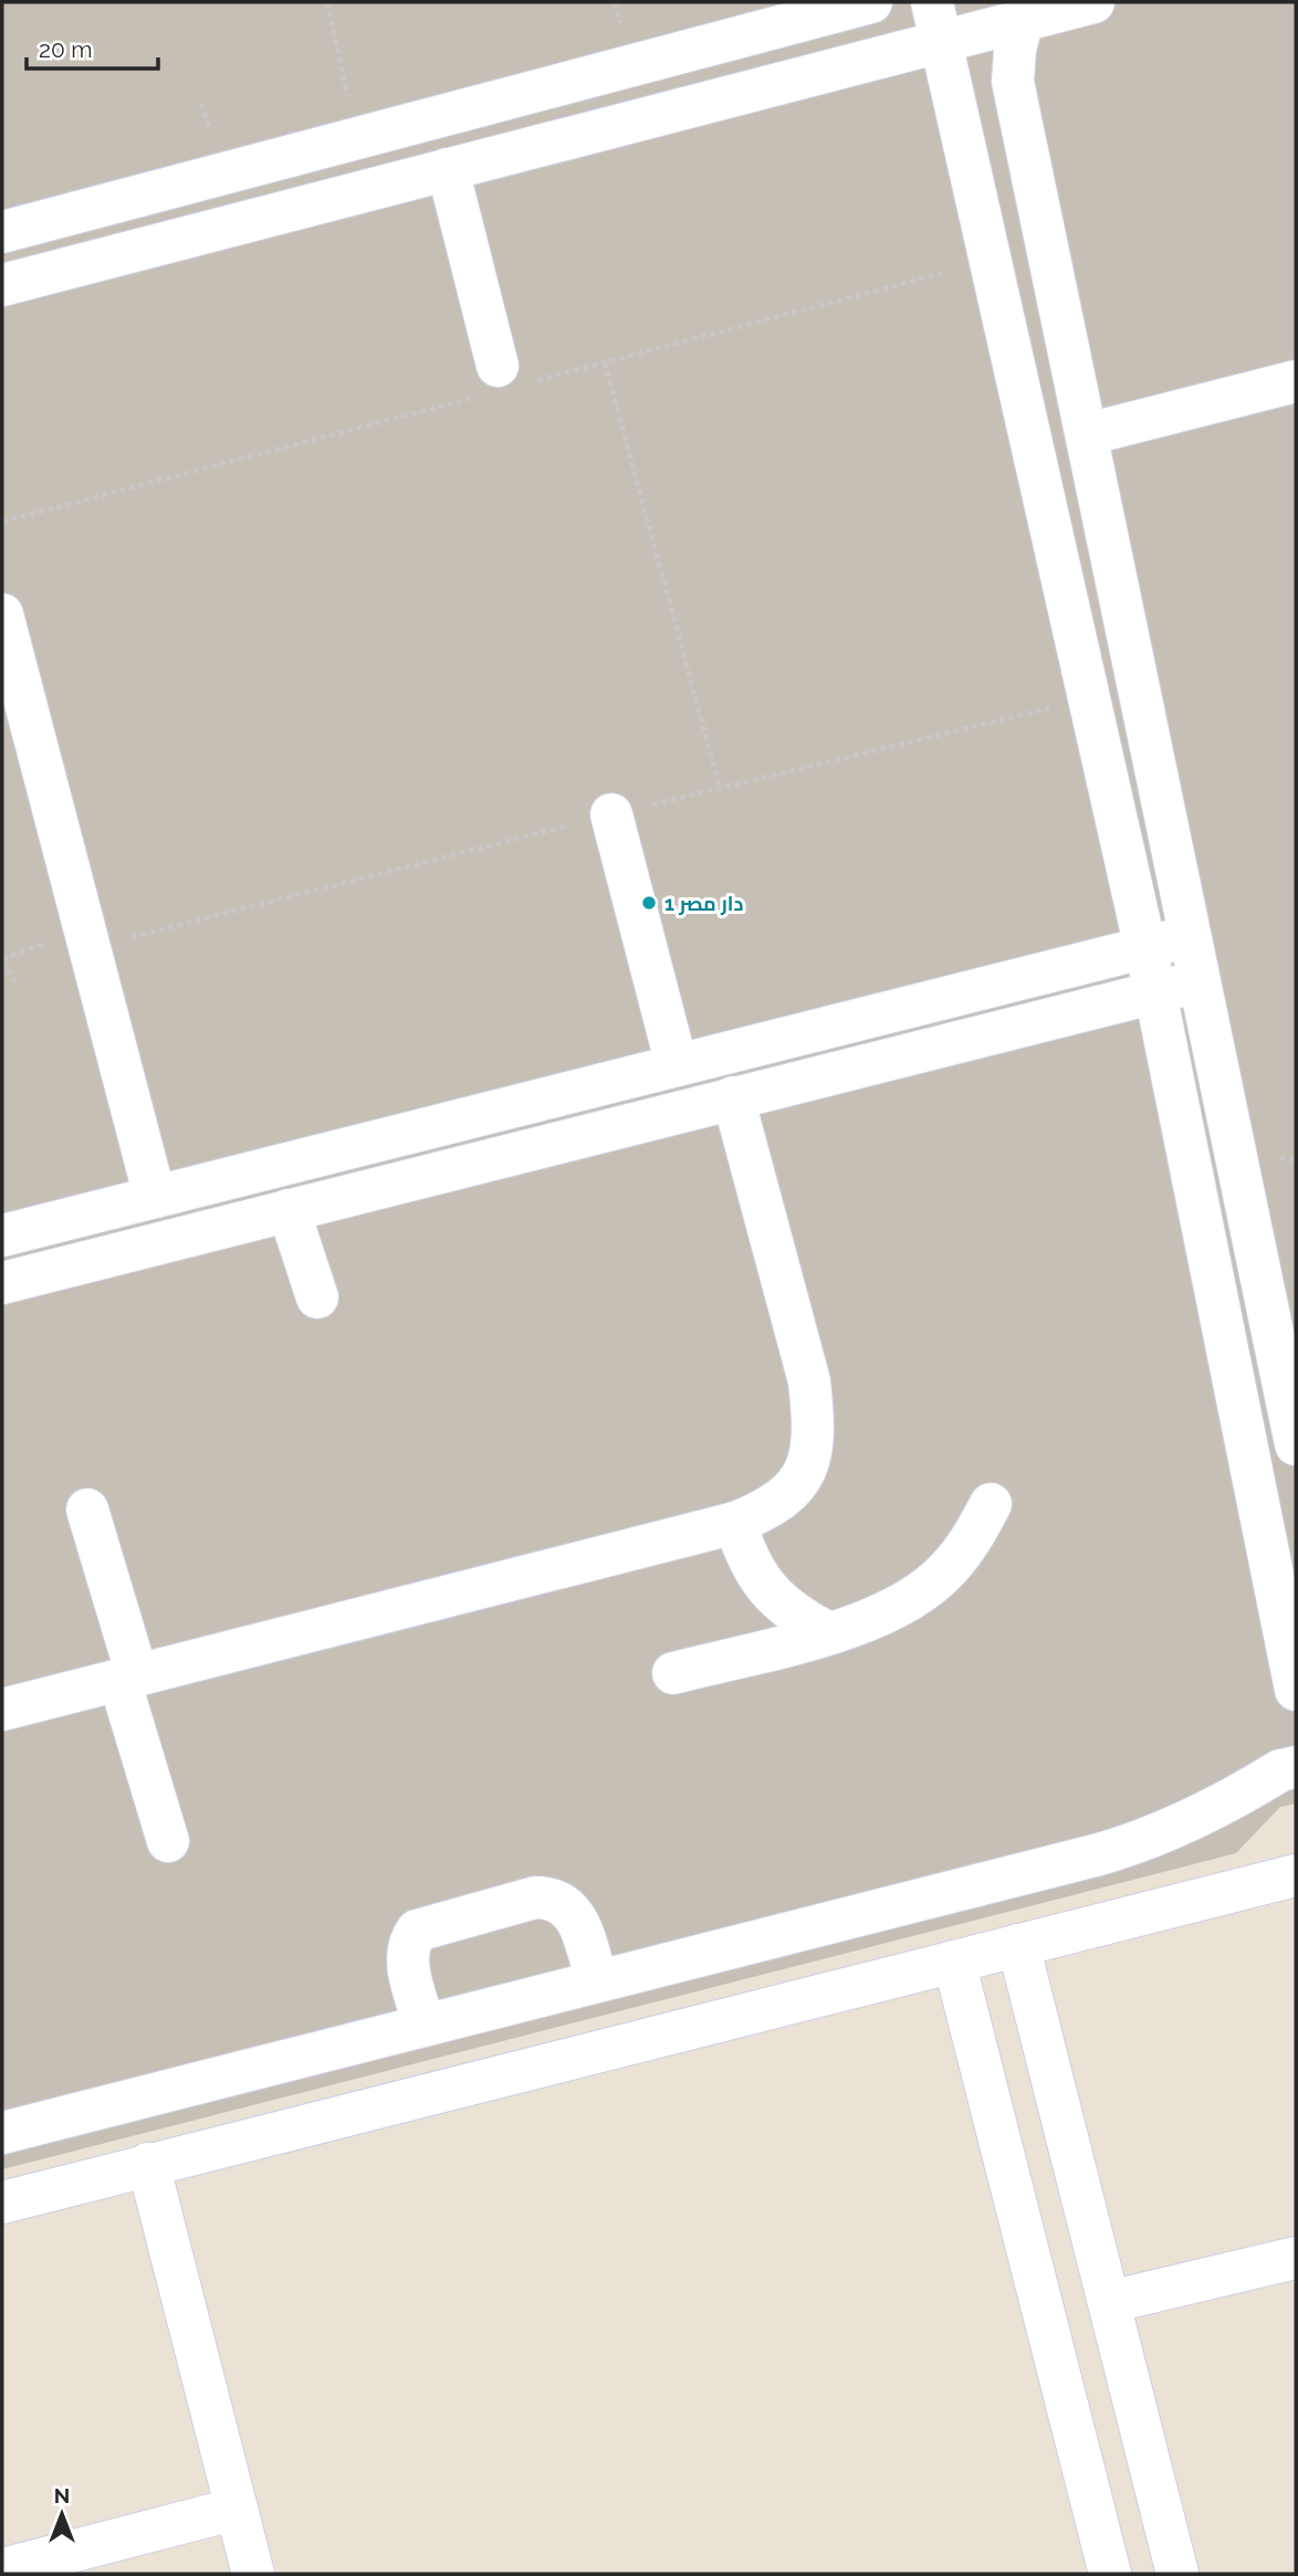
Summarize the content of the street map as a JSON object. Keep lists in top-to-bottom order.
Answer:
{
  "places": ["دار مصر 1"],
  "scale_bar": "20 m",
  "north": "top"
}
